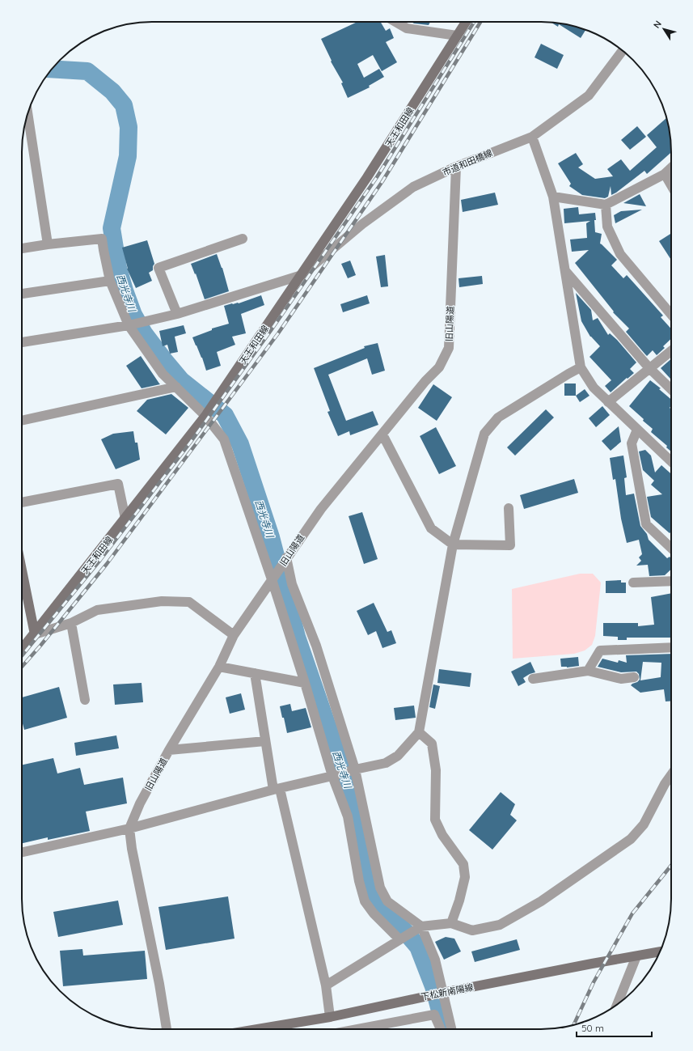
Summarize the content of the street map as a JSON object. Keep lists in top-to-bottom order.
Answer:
{
  "streets": {
    "street": [
      "天王和田線",
      "市道和田橋線",
      "旧山陽道",
      "下松新南陽線"
    ]
  },
  "crossings": [
    ["天王和田線", "市道和田橋線"],
    ["市道和田橋線", "旧山陽道"]
  ],
  "water": ["西光寺川"],
  "scale_bar": "50 m",
  "north": "top left"
}
